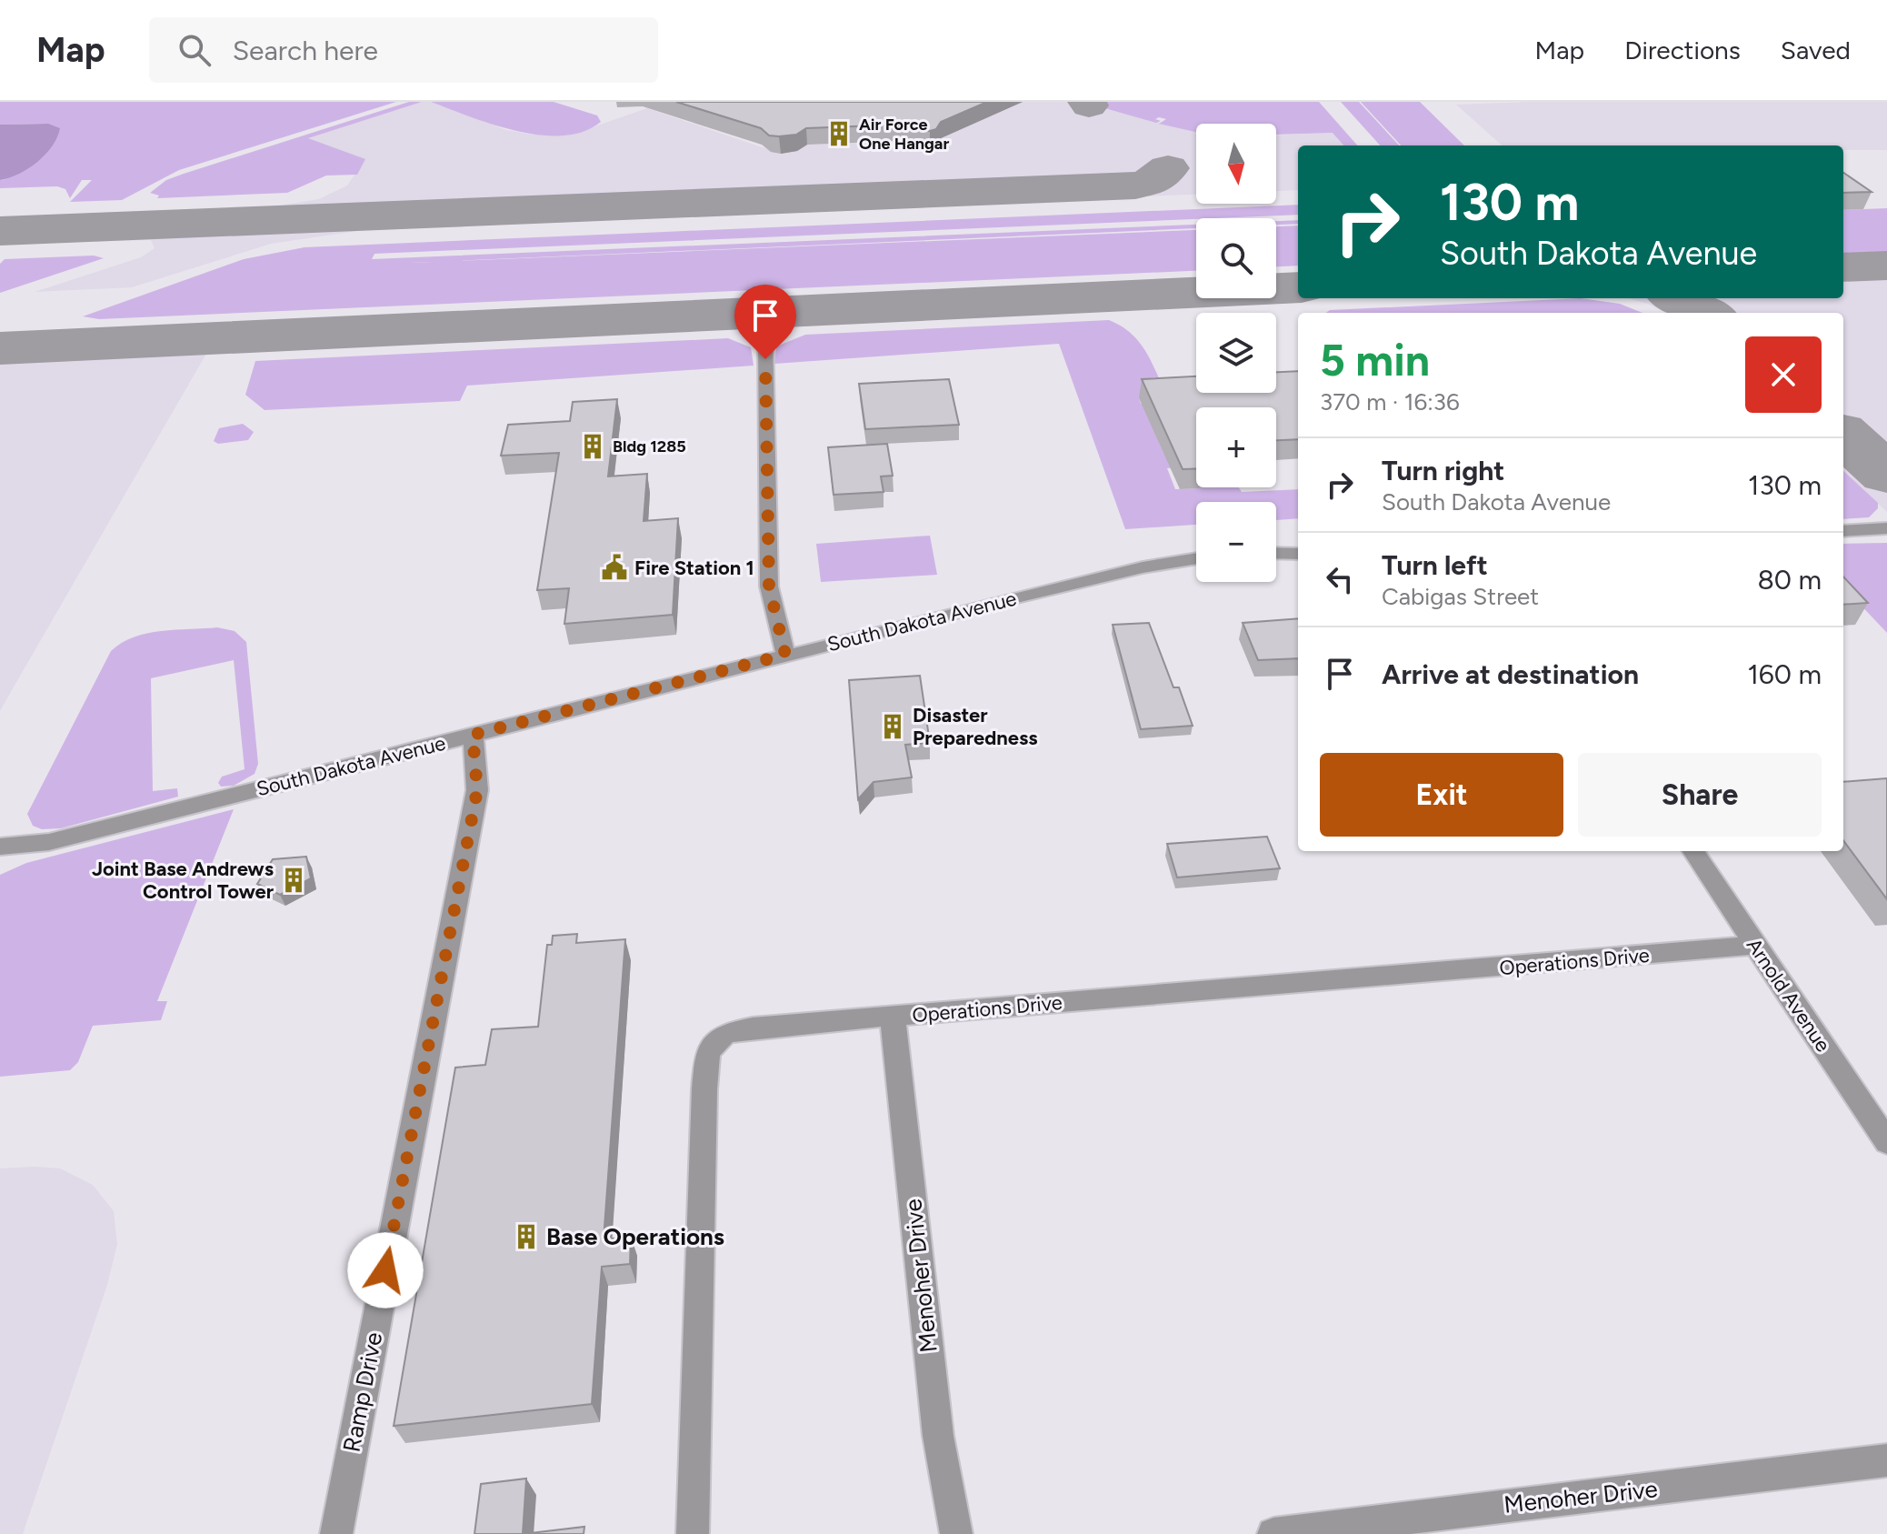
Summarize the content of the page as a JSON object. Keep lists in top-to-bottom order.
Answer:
{
  "streets": {
    "street": [
      "South Dakota Avenue",
      "Operations Drive",
      "Arnold Avenue",
      "Menoher Drive",
      "Ramp Drive"
    ]
  },
  "crossings": [
    ["South Dakota Avenue", "Ramp Drive"],
    ["Operations Drive", "Arnold Avenue"],
    ["Operations Drive", "Menoher Drive"]
  ],
  "places": {
    "building": [
      "Air Force One Hangar",
      "Bldg 1285",
      "Disaster Preparedness",
      "Joint Base Andrews Control Tower",
      "Base Operations"
    ],
    "public building": ["Fire Station 1"]
  },
  "north": "bottom",
  "page": {
    "header": "Map",
    "search": "Search here",
    "nav": ["Map", "Directions", "Saved"],
    "map_buttons": ["+", "−"],
    "turn": ["130 m", "South Dakota Avenue"],
    "heading": ["5 min", "370 m · 16:36"],
    "list": [
      {
        "name": "Turn right",
        "note": "South Dakota Avenue",
        "value": "130 m"
      },
      {
        "name": "Turn left",
        "note": "Cabigas Street",
        "value": "80 m"
      },
      {
        "name": "Arrive at destination",
        "value": "160 m"
      }
    ],
    "buttons": ["Exit", "Share"]
  }
}
